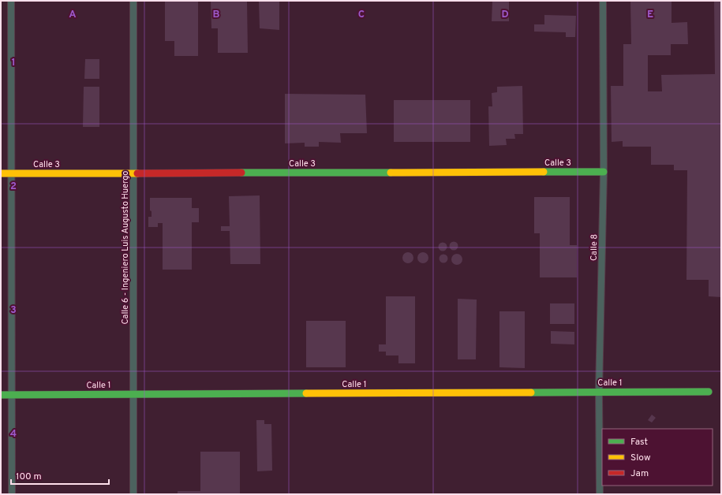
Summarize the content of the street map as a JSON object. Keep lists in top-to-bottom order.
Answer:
{
  "streets": {
    "street": [
      "Calle 3",
      "Calle 6 - Ingeniero Luis Augusto Huergo",
      "Calle 8",
      "Calle 1"
    ]
  },
  "crossings": [
    ["Calle 3", "Calle 6 - Ingeniero Luis Augusto Huergo"],
    ["Calle 3", "Calle 8"],
    ["Calle 6 - Ingeniero Luis Augusto Huergo", "Calle 1"],
    ["Calle 8", "Calle 1"]
  ],
  "legend": ["Fast", "Slow", "Jam"],
  "scale_bar": "100 m",
  "grid": {
    "columns": [
      "A",
      "B",
      "C",
      "D",
      "E"
    ],
    "rows": [
      "1",
      "2",
      "3",
      "4"
    ]
  }
}
